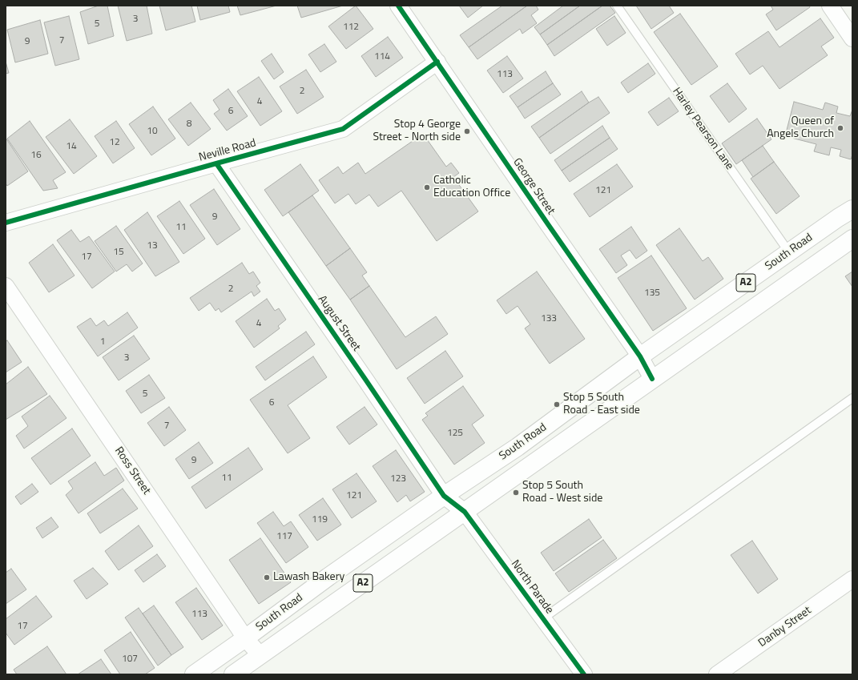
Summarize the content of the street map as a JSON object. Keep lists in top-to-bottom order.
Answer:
{
  "streets": {
    "highway": ["South Road", "A2"],
    "street": [
      "Neville Road",
      "George Street",
      "August Street",
      "Ross Street",
      "North Parade",
      "Danby Street"
    ],
    "lane": ["Harley Pearson Lane"]
  },
  "crossings": [
    ["Harley Pearson Lane", "South Road"],
    ["Neville Road", "George Street"],
    ["Neville Road", "August Street"],
    ["George Street", "South Road"],
    ["South Road", "August Street"],
    ["South Road", "Ross Street"],
    ["South Road", "North Parade"],
    ["August Street", "North Parade"]
  ],
  "places": [
    "Queen of Angels Church",
    "Stop 4 George Street - North side",
    "Catholic Education Office",
    "Stop 5 South Road - East side",
    "Stop 5 South Road - West side",
    "Lawash Bakery"
  ],
  "house_numbers": [
    "3",
    "5",
    "112",
    "7",
    "9",
    "114",
    "113",
    "2",
    "4",
    "6",
    "8",
    "10",
    "12",
    "14",
    "16",
    "121",
    "9",
    "11",
    "13",
    "15",
    "17",
    "2",
    "135",
    "133",
    "4",
    "1",
    "3",
    "5",
    "6",
    "7",
    "125",
    "9",
    "11",
    "123",
    "121",
    "119",
    "117",
    "113",
    "17",
    "107"
  ]
}
